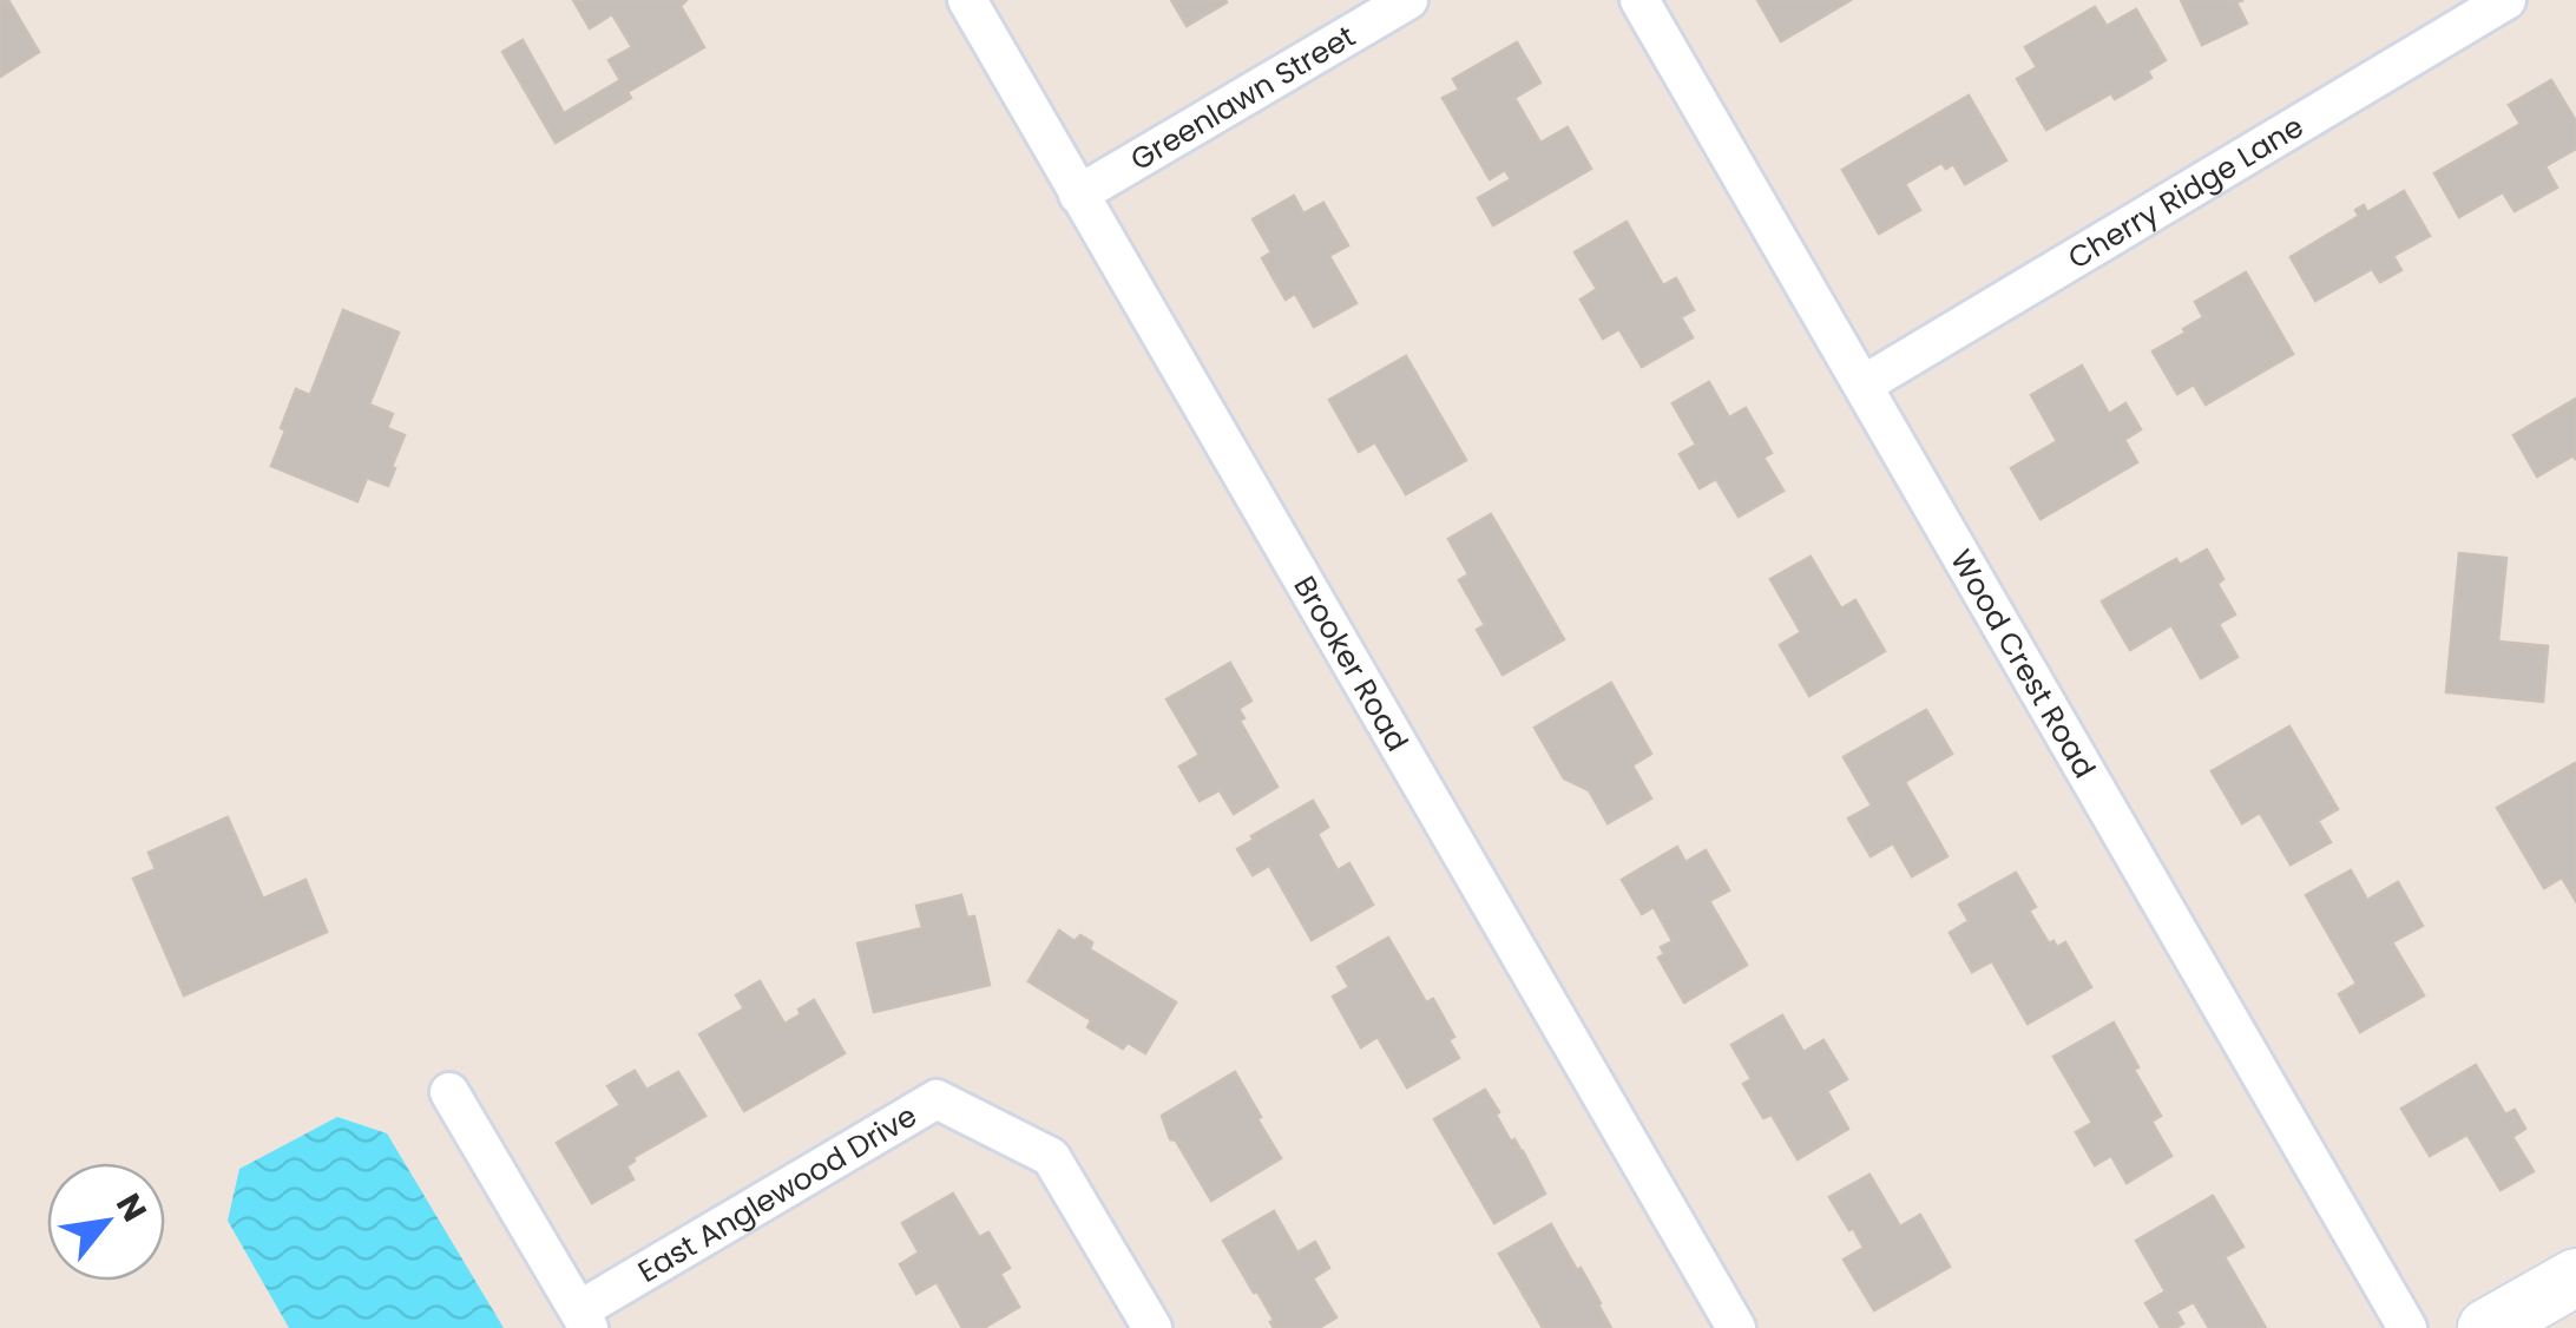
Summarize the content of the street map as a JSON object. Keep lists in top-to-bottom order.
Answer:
{
  "streets": {
    "street": [
      "Greenlawn Street",
      "Cherry Ridge Lane",
      "Wood Crest Road",
      "Brooker Road",
      "East Anglewood Drive"
    ]
  },
  "crossings": [
    ["Greenlawn Street", "Brooker Road"],
    ["Cherry Ridge Lane", "Wood Crest Road"]
  ],
  "north": "top right"
}
